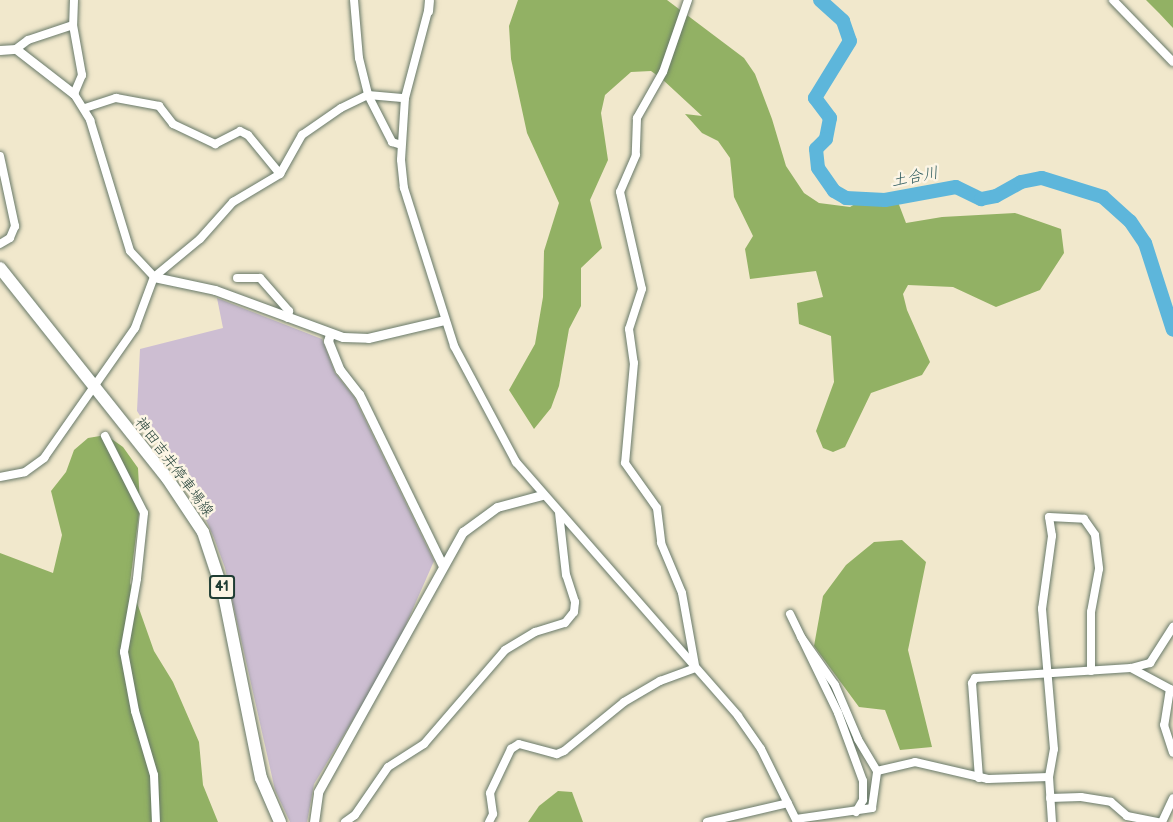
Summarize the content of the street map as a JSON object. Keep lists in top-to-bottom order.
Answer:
{
  "streets": {
    "main road": ["神田吉井停車場線", "41"]
  },
  "water": ["土合川"]
}
